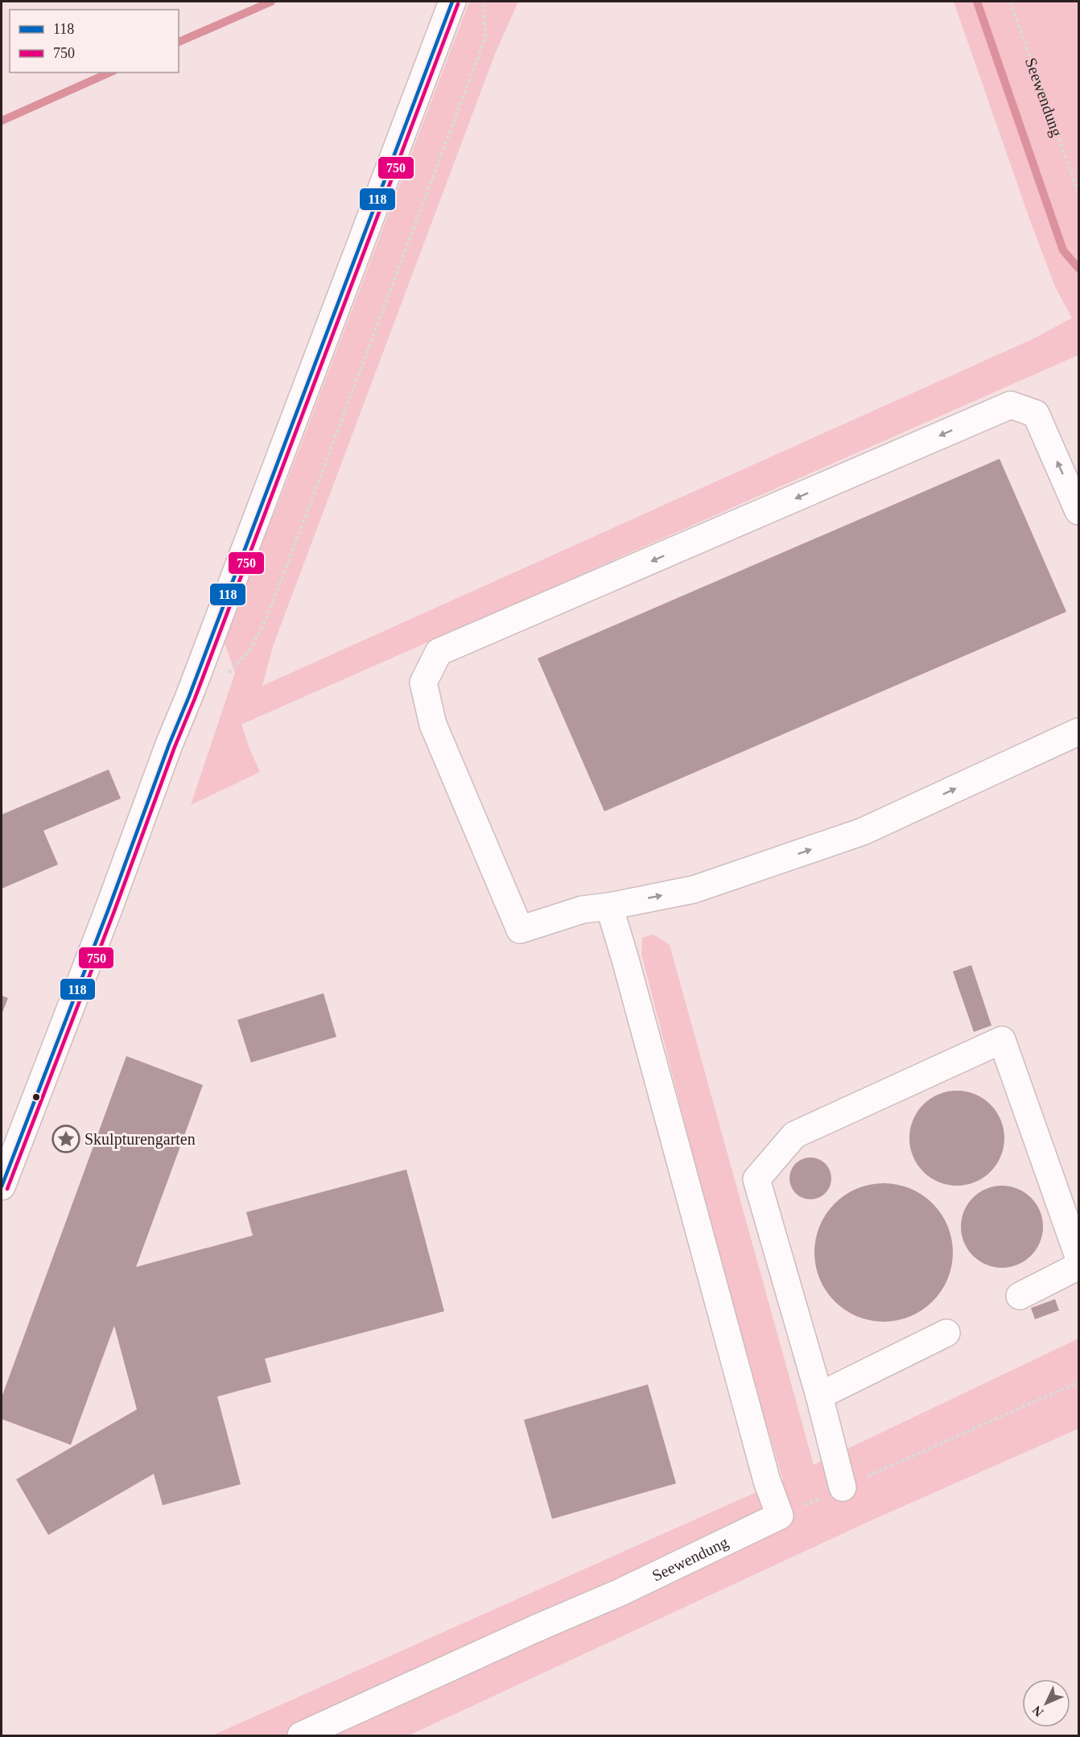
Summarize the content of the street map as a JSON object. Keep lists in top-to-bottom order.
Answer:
{
  "streets": {
    "main road": ["Seewendung"]
  },
  "places": {
    "place": ["Skulpturengarten"]
  },
  "lines": ["transit line 118", "transit line 750"],
  "legend": ["118", "750"],
  "north": "bottom left"
}
